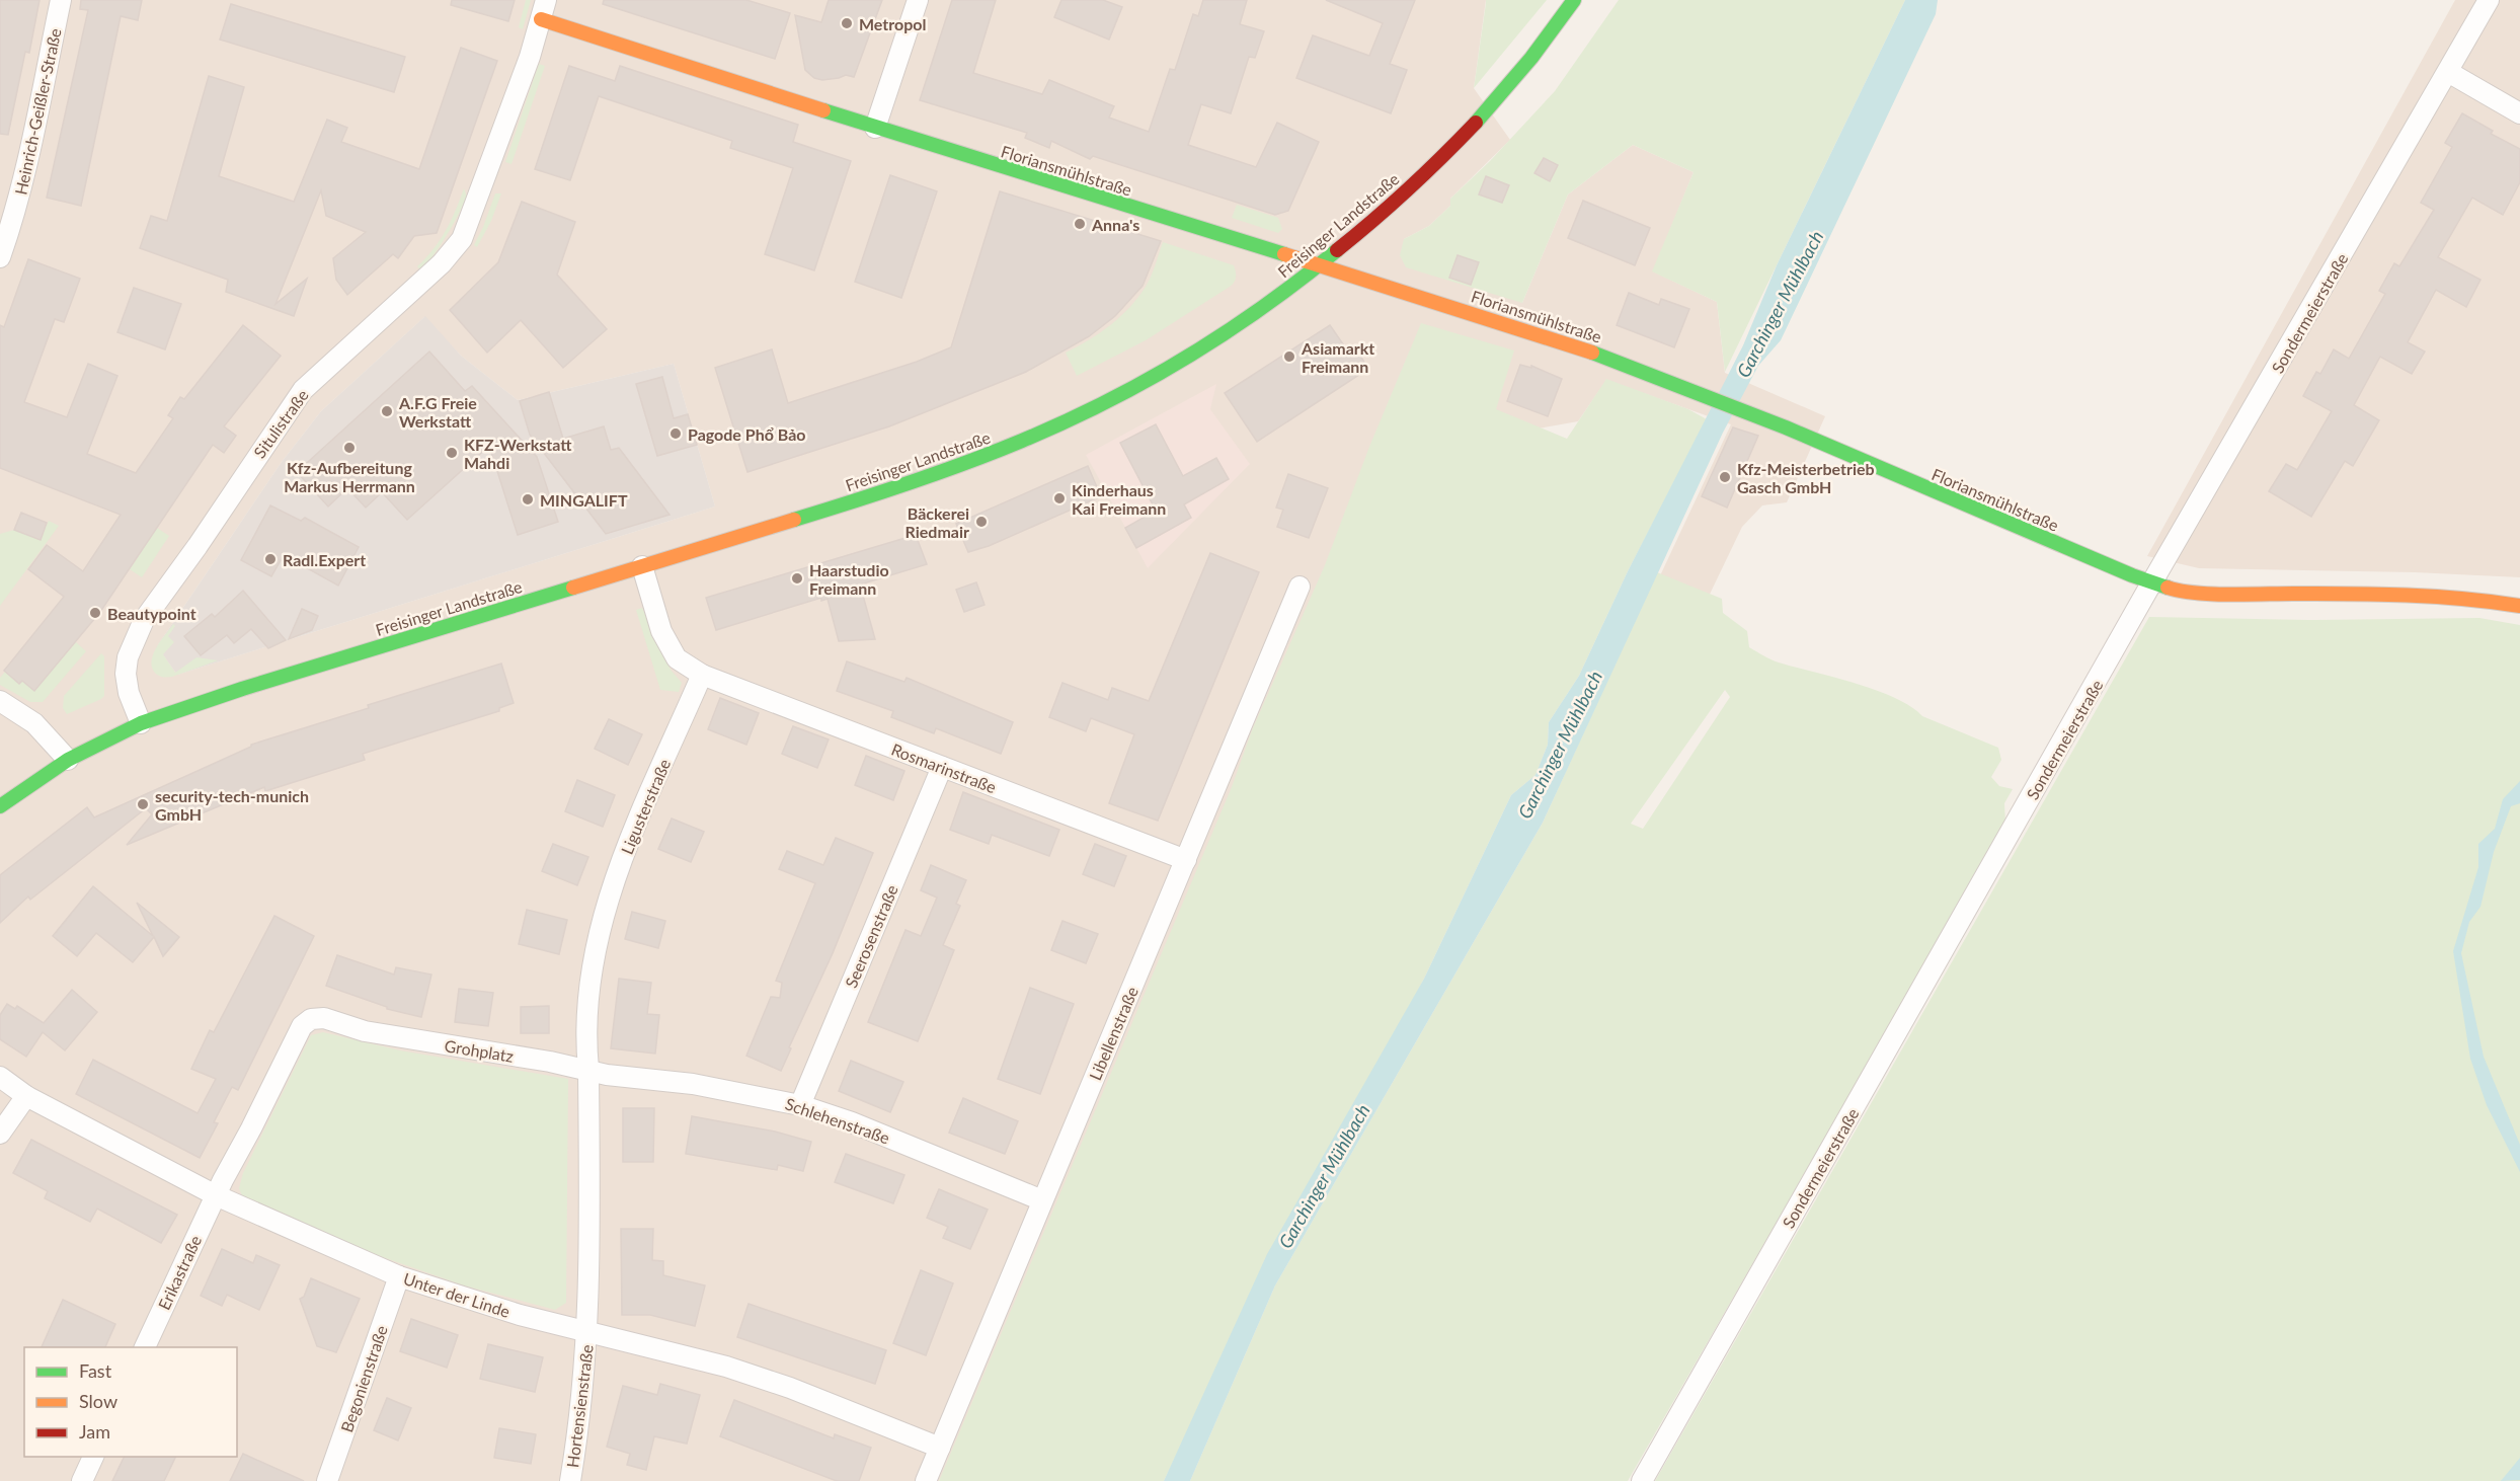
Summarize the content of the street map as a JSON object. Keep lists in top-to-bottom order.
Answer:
{
  "streets": {
    "street": [
      "Heinrich-Geißler-Straße",
      "Floriansmühlstraße",
      "Freisinger Landstraße",
      "Sondermeierstraße",
      "Situlistraße",
      "Rosmarinstraße",
      "Ligusterstraße",
      "Seerosenstraße",
      "Libellenstraße",
      "Grohplatz",
      "Schlehenstraße",
      "Erikastraße",
      "Unter der Linde",
      "Begonienstraße",
      "Hortensienstraße"
    ]
  },
  "crossings": [
    ["Floriansmühlstraße", "Freisinger Landstraße"],
    ["Floriansmühlstraße", "Sondermeierstraße"],
    ["Floriansmühlstraße", "Situlistraße"],
    ["Freisinger Landstraße", "Situlistraße"],
    ["Rosmarinstraße", "Ligusterstraße"],
    ["Rosmarinstraße", "Seerosenstraße"],
    ["Rosmarinstraße", "Libellenstraße"],
    ["Ligusterstraße", "Grohplatz"],
    ["Ligusterstraße", "Schlehenstraße"],
    ["Seerosenstraße", "Schlehenstraße"],
    ["Libellenstraße", "Schlehenstraße"],
    ["Libellenstraße", "Unter der Linde"],
    ["Grohplatz", "Schlehenstraße"],
    ["Grohplatz", "Erikastraße"],
    ["Grohplatz", "Unter der Linde"],
    ["Erikastraße", "Unter der Linde"],
    ["Unter der Linde", "Begonienstraße"],
    ["Unter der Linde", "Hortensienstraße"]
  ],
  "water": ["Garchinger Mühlbach"],
  "places": [
    "Metropol",
    "Anna's",
    "Asiamarkt Freimann",
    "A.F.G Freie Werkstatt",
    "Pagode Phổ Bảo",
    "Kfz-Aufbereitung Markus Herrmann",
    "KFZ-Werkstatt Mahdi",
    "Kfz-Meisterbetrieb Gasch GmbH",
    "Kinderhaus Kai Freimann",
    "MINGALIFT",
    "Bäckerei Riedmair",
    "Radl.Expert",
    "Haarstudio Freimann",
    "Beautypoint",
    "security-tech-munich GmbH"
  ],
  "legend": ["Fast", "Slow", "Jam"]
}
